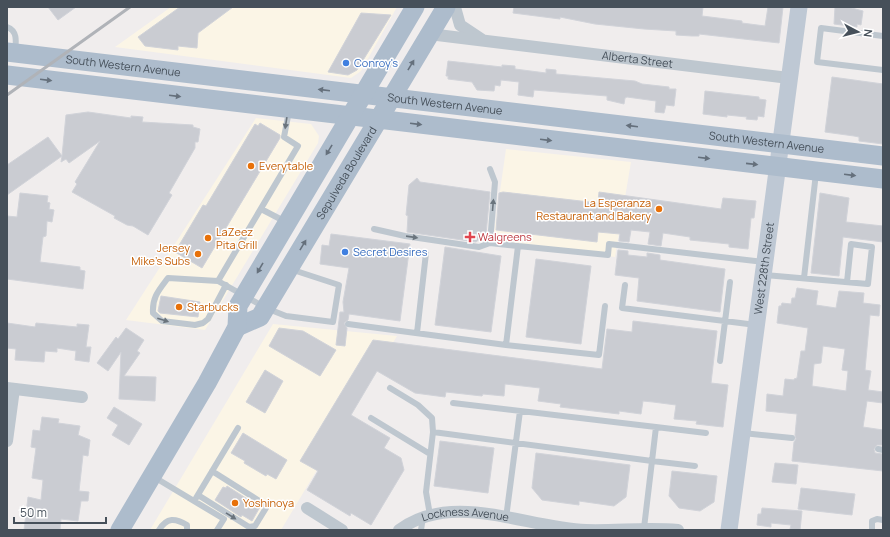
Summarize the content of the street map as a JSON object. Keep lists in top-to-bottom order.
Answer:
{
  "streets": {
    "main road": ["South Western Avenue", "Sepulveda Boulevard"],
    "street": ["Alberta Street", "West 228th Street", "Lockness Avenue"]
  },
  "crossings": [
    ["Alberta Street", "Sepulveda Boulevard"],
    ["Alberta Street", "West 228th Street"],
    ["South Western Avenue", "Sepulveda Boulevard"],
    ["South Western Avenue", "West 228th Street"]
  ],
  "places": {
    "other": [
      "Conroy's",
      "Everytable",
      "La Esperanza Restaurant and Bakery",
      "LaZeez Pita Grill",
      "Secret Desires",
      "Jersey Mike's Subs",
      "Starbucks",
      "Yoshinoya"
    ],
    "health": ["Walgreens"]
  },
  "scale_bar": "50 m",
  "north": "right"
}
